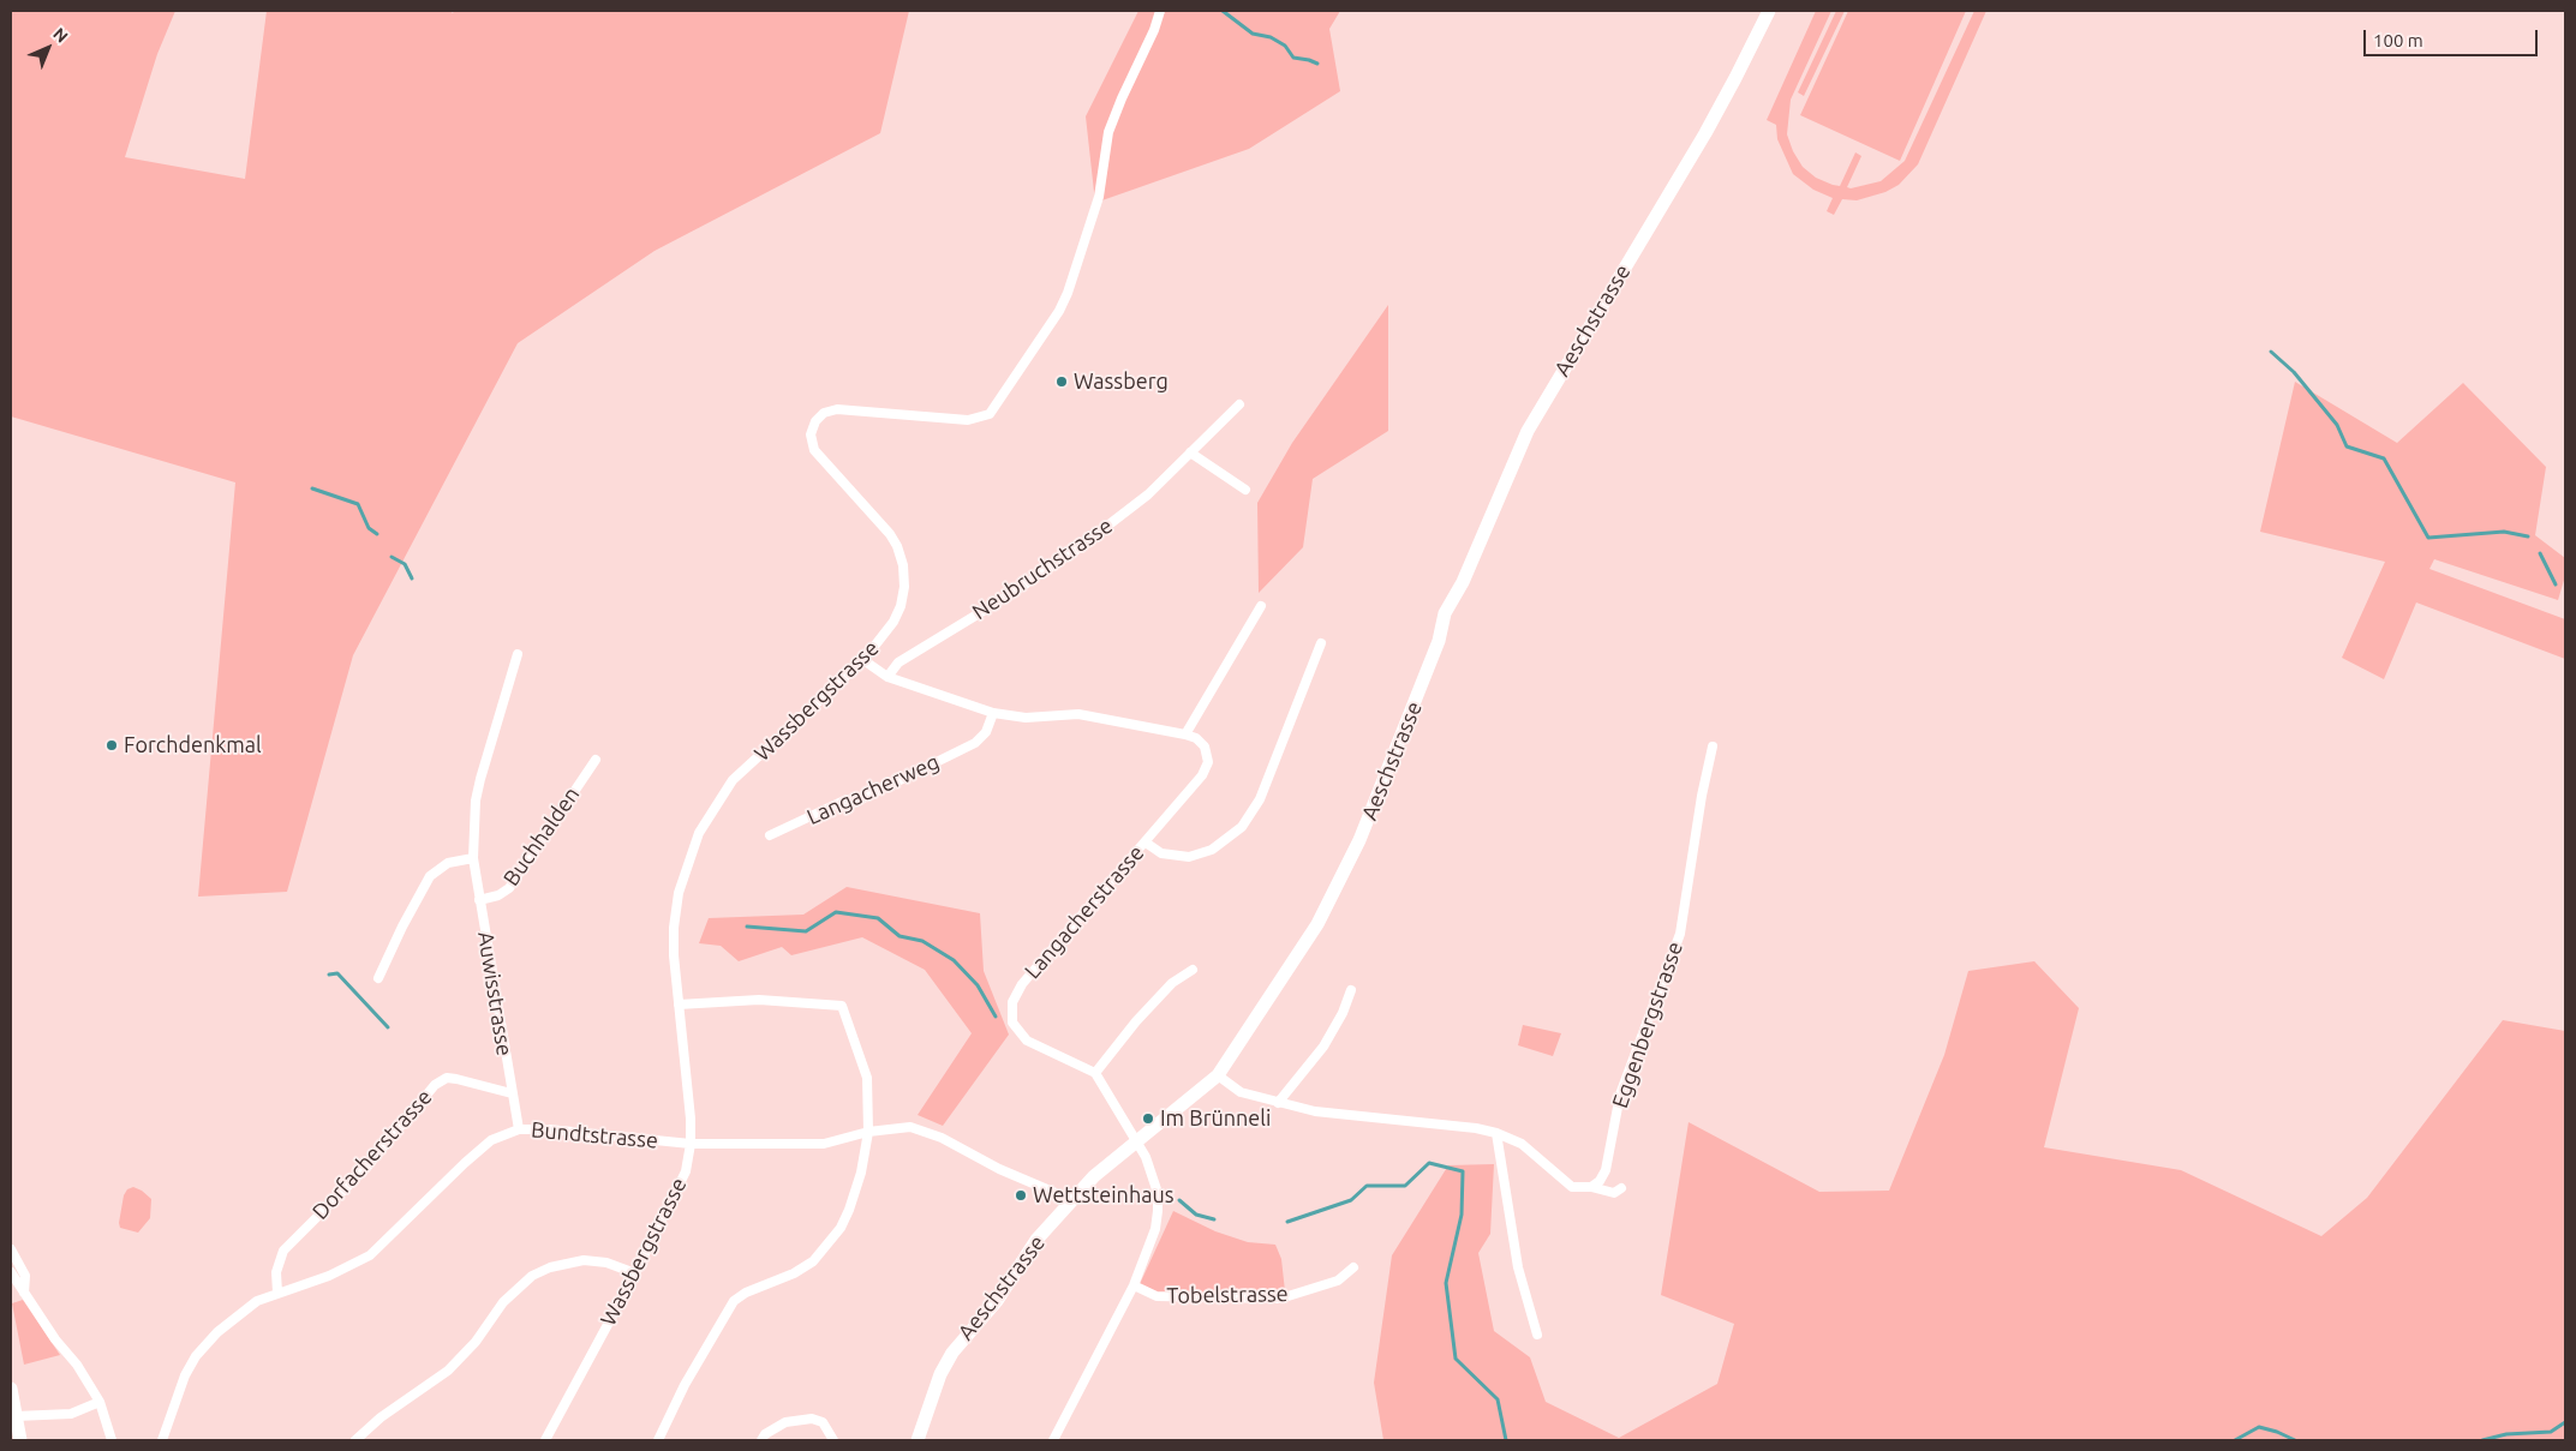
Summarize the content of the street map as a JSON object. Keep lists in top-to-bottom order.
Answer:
{
  "streets": {
    "main road": ["Aeschstrasse"],
    "street": [
      "Neubruchstrasse",
      "Wassbergstrasse",
      "Langacherweg",
      "Buchhalden",
      "Langacherstrasse",
      "Auwisstrasse",
      "Eggenbergstrasse",
      "Bundtstrasse",
      "Dorfacherstrasse",
      "Tobelstrasse"
    ]
  },
  "crossings": [
    ["Aeschstrasse", "Bundtstrasse"],
    ["Wassbergstrasse", "Bundtstrasse"],
    ["Buchhalden", "Auwisstrasse"],
    ["Auwisstrasse", "Bundtstrasse"],
    ["Auwisstrasse", "Dorfacherstrasse"],
    ["Bundtstrasse", "Dorfacherstrasse"]
  ],
  "places": [
    "Wassberg",
    "Forchdenkmal",
    "Im Brünneli",
    "Wettsteinhaus"
  ],
  "scale_bar": "100 m",
  "north": "top right"
}
